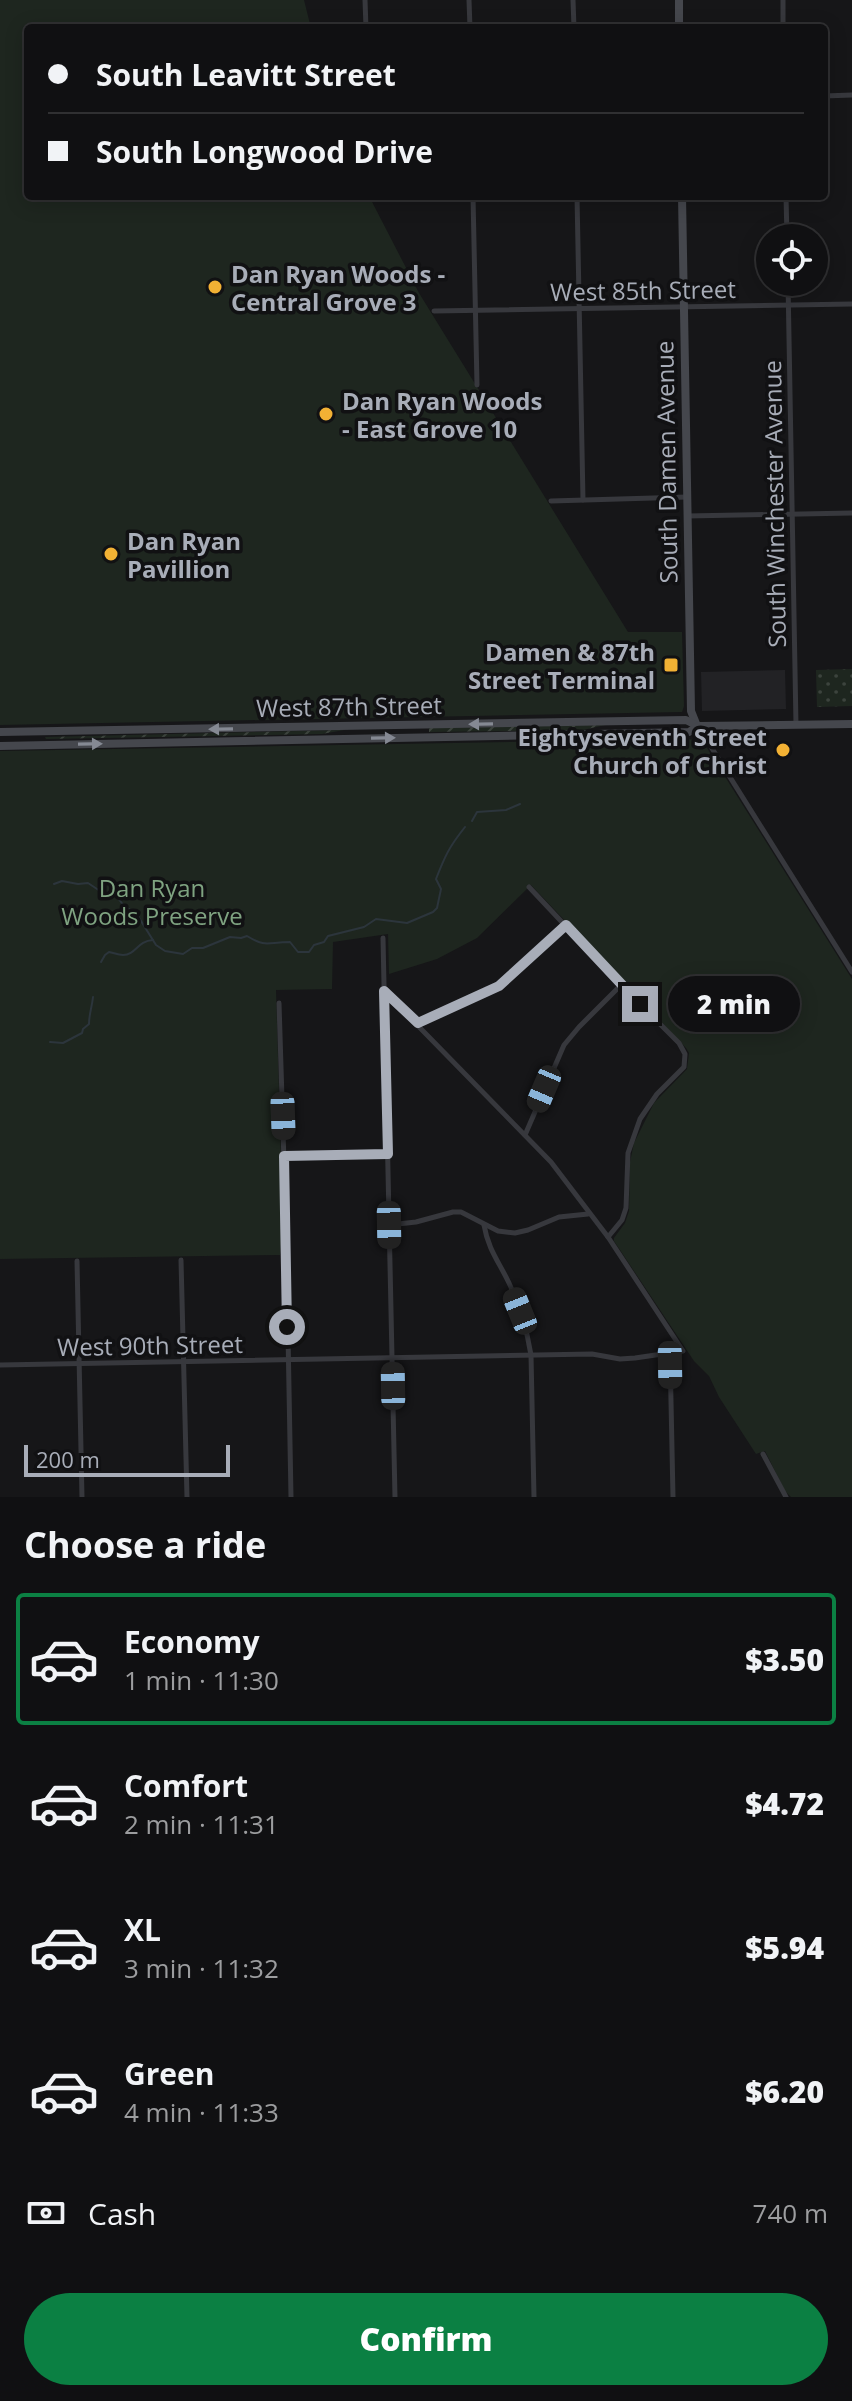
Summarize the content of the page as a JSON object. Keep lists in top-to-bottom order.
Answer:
{
  "streets": {
    "main road": ["South Damen Avenue", "West 87th Street"],
    "street": ["West 85th Street", "South Winchester Avenue", "West 90th Street"]
  },
  "crossings": [
    ["West 85th Street", "South Damen Avenue"],
    ["West 85th Street", "South Winchester Avenue"],
    ["South Damen Avenue", "West 87th Street"],
    ["South Winchester Avenue", "West 87th Street"]
  ],
  "parks": ["Dan Ryan Woods Preserve"],
  "places": {
    "other": [
      "Dan Ryan Woods - Central Grove 3",
      "Dan Ryan Woods - East Grove 10",
      "Dan Ryan Pavillion",
      "Eightyseventh Street Church of Christ"
    ],
    "transit": ["Damen & 87th Street Terminal"]
  },
  "scale_bar": "200 m",
  "page": {
    "banner": ["South Leavitt Street", "South Longwood Drive"],
    "bubble": "2 min",
    "scale": "200 m",
    "heading": "Choose a ride",
    "list": [
      {
        "name": "Economy",
        "note": "1 min · 11:30",
        "value": "$3.50"
      },
      {
        "name": "Comfort",
        "note": "2 min · 11:31",
        "value": "$4.72"
      },
      {
        "name": "XL",
        "note": "3 min · 11:32",
        "value": "$5.94"
      },
      {
        "name": "Green",
        "note": "4 min · 11:33",
        "value": "$6.20"
      }
    ],
    "pay": ["Cash", "740 m"],
    "buttons": "Confirm"
  }
}
